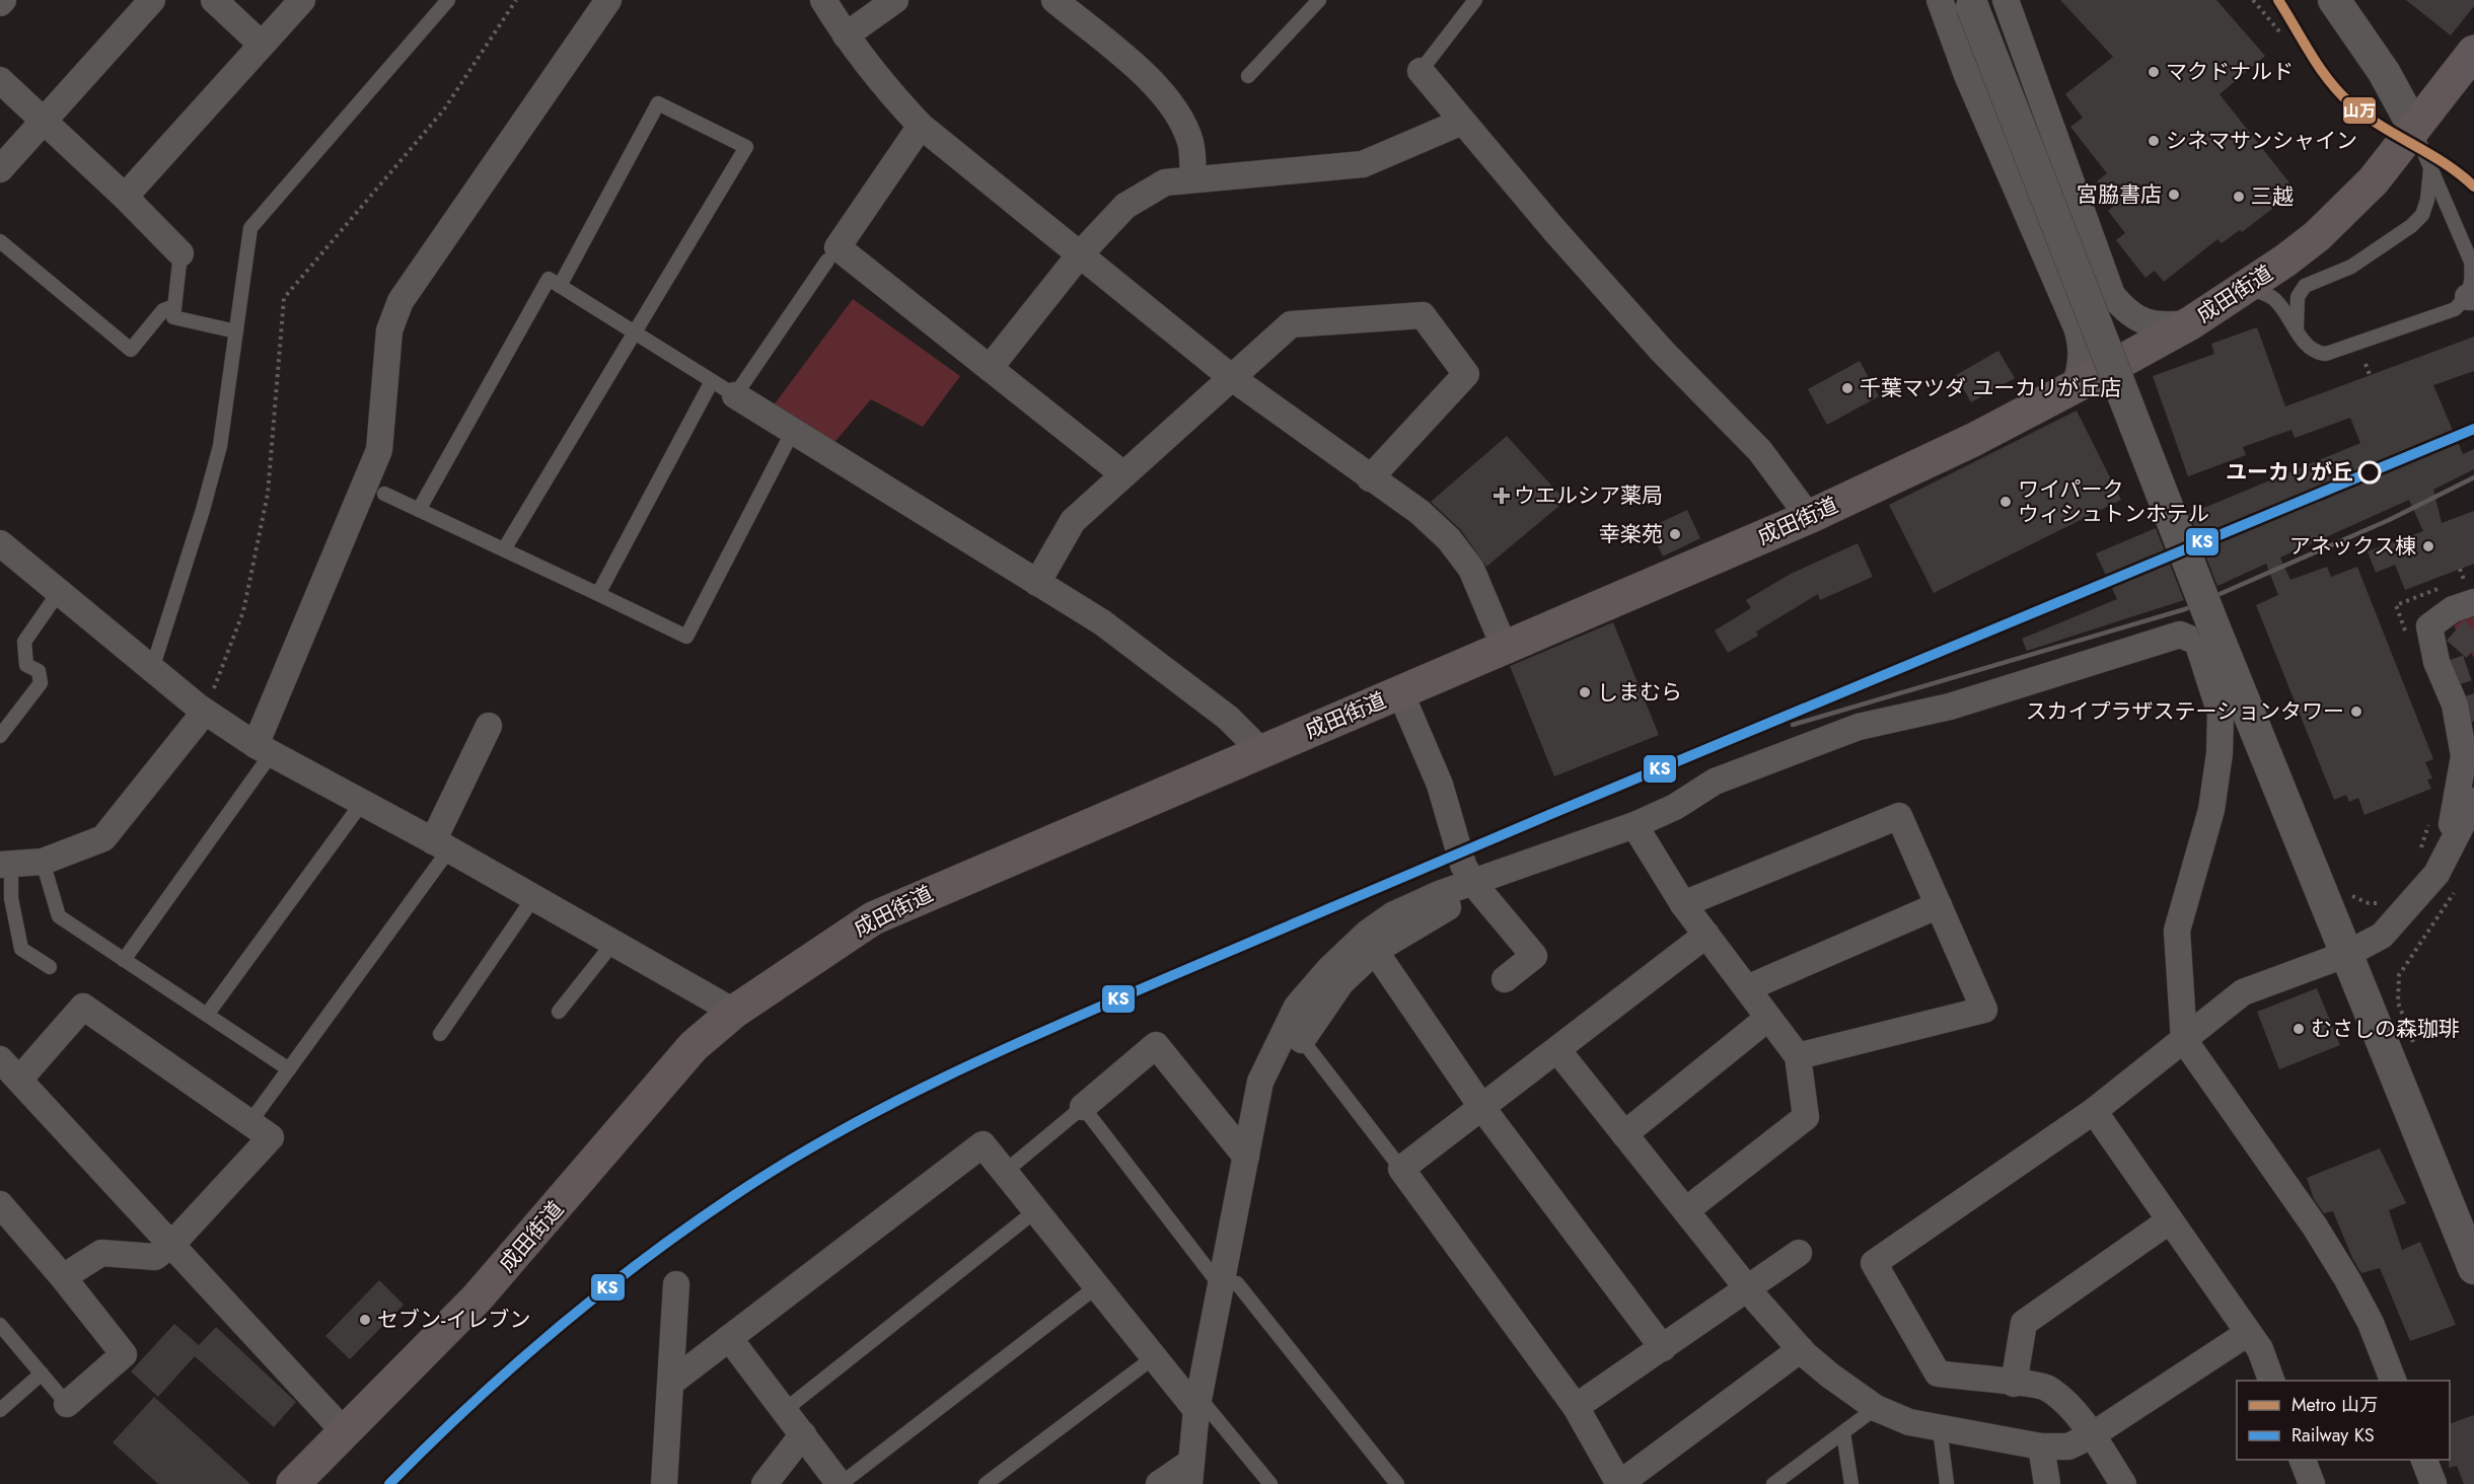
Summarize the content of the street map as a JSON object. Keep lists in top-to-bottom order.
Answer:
{
  "streets": {
    "highway": ["成田街道"]
  },
  "places": {
    "other": [
      "マクドナルド",
      "シネマサンシャイン",
      "宮脇書店",
      "三越",
      "千葉マツダ ユーカリが丘店",
      "ユーカリが丘",
      "ワイパーク ウィシュトンホテル",
      "幸楽苑",
      "アネックス棟",
      "しまむら",
      "スカイプラザステーションタワー",
      "むさしの森珈琲",
      "セブン-イレブン"
    ],
    "health": ["ウエルシア薬局"]
  },
  "lines": ["metro line 山万", "rail line KS"],
  "legend": ["Metro 山万", "Railway KS"]
}
